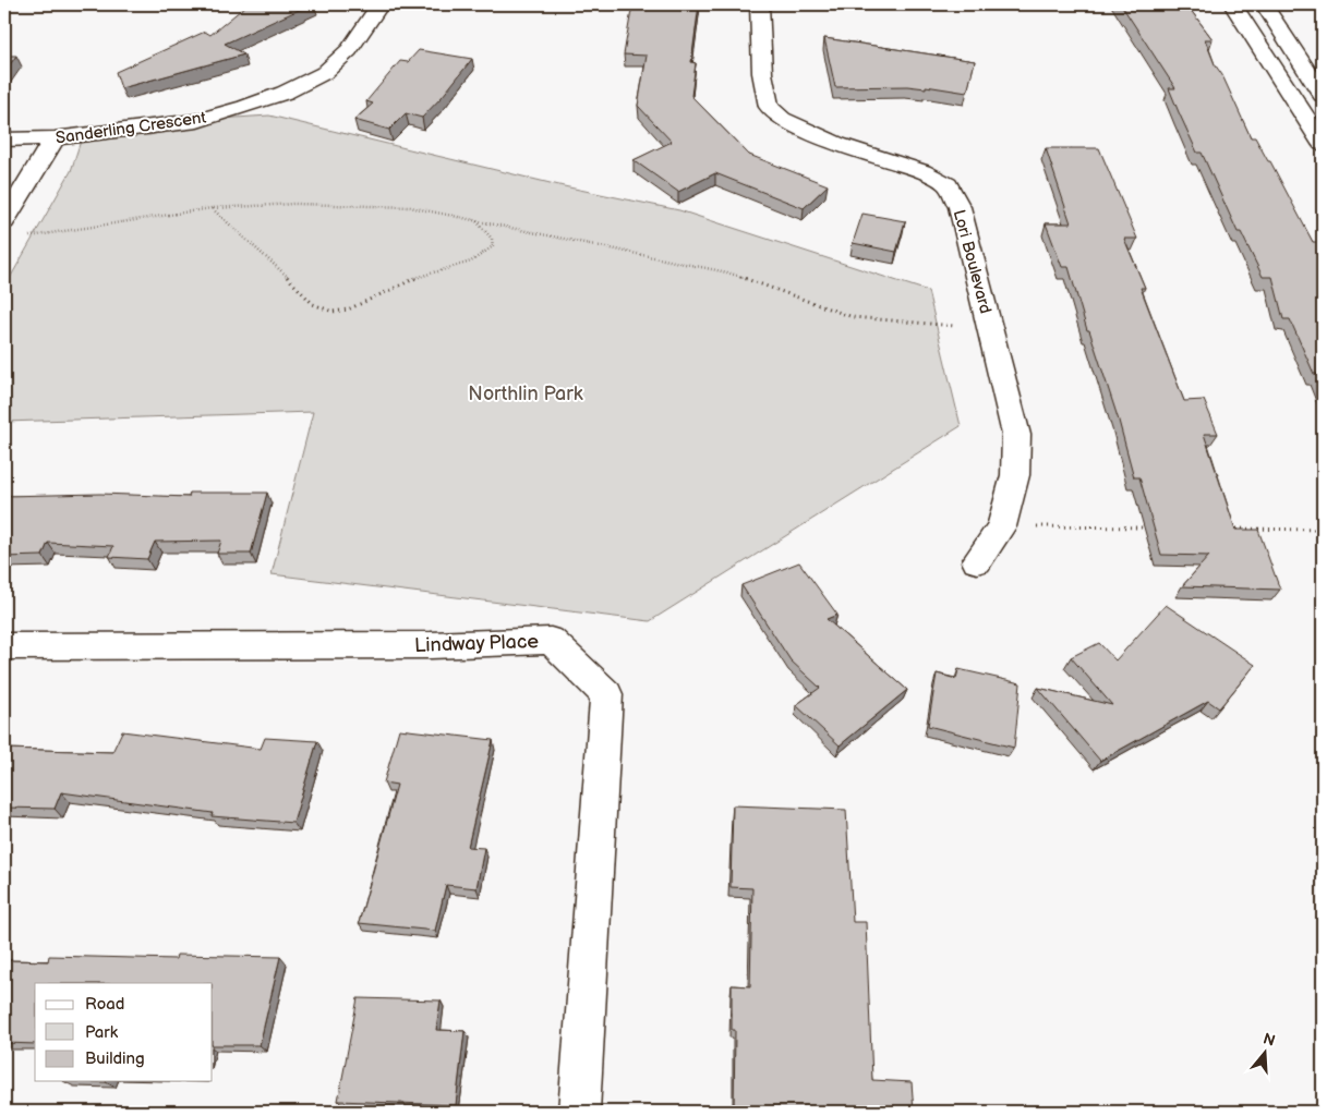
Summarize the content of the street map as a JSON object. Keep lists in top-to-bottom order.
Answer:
{
  "streets": {
    "street": ["Sanderling Crescent", "Lori Boulevard", "Lindway Place"]
  },
  "parks": ["Northlin Park"],
  "legend": ["Road", "Park", "Building"],
  "north": "top"
}
